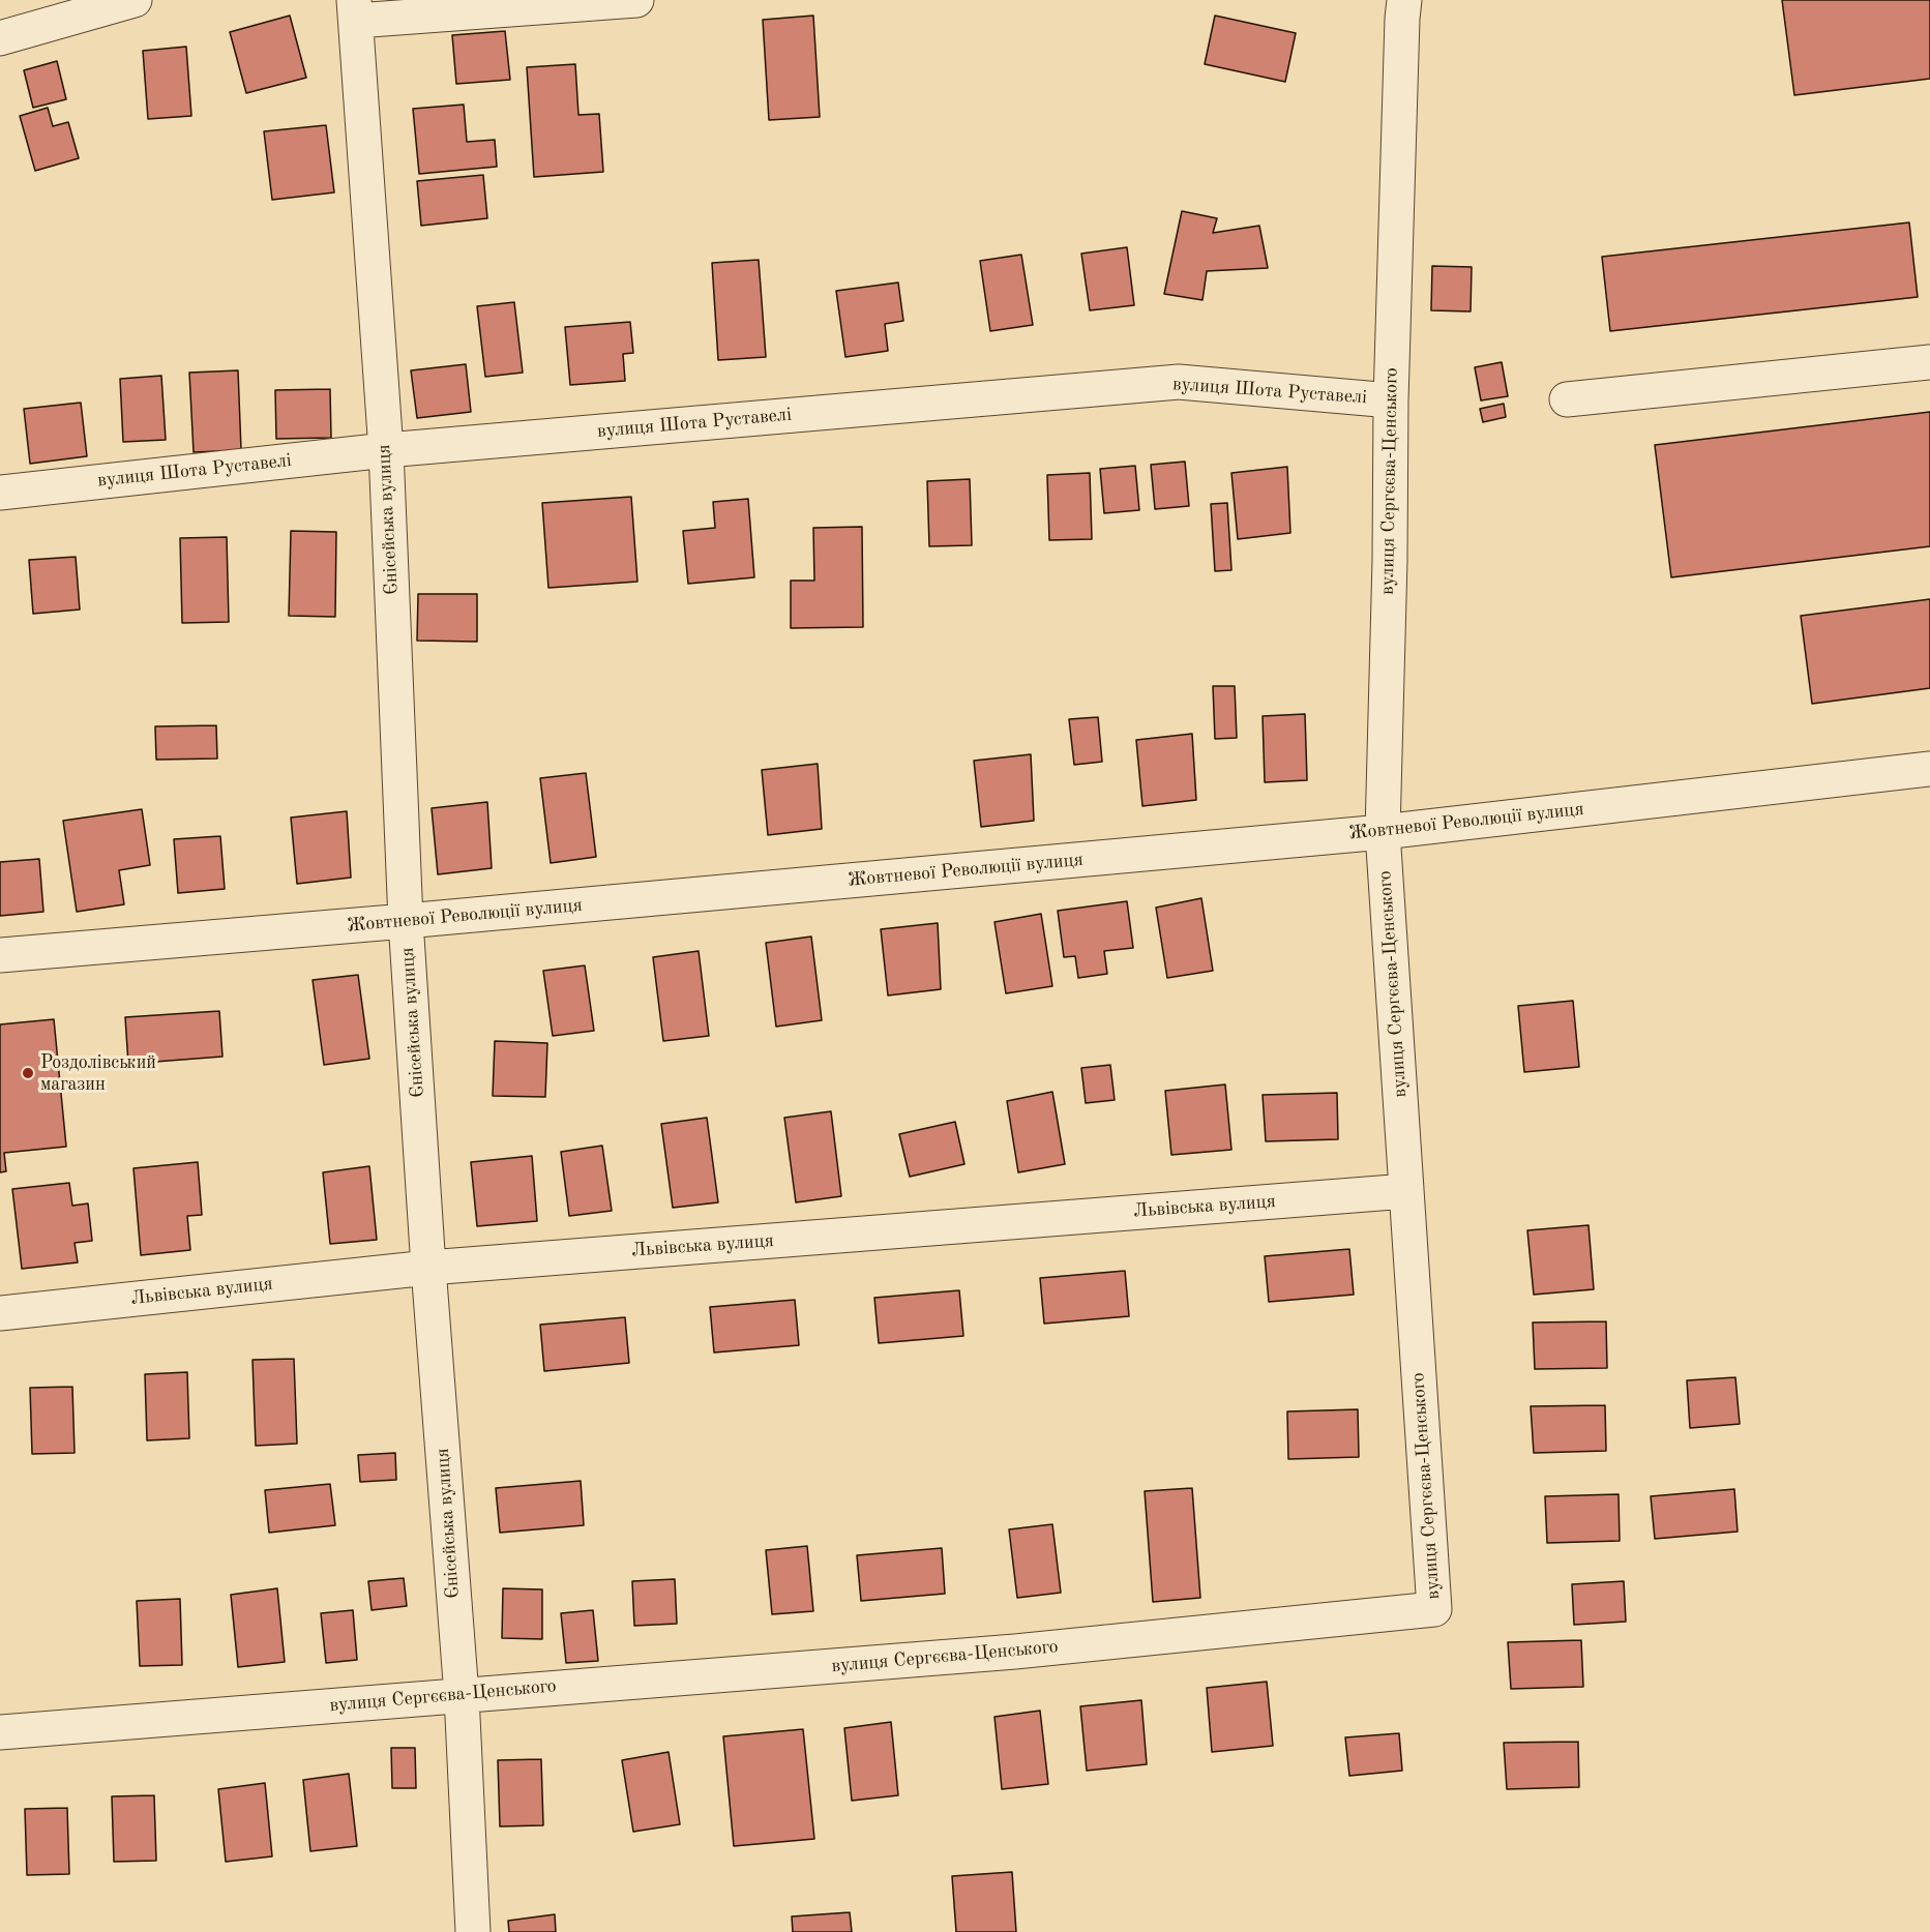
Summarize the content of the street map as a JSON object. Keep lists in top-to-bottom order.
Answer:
{
  "streets": {
    "street": [
      "вулиця Шота Руставелі",
      "вулиця Сергєєва-Ценського",
      "Єнісейська вулиця",
      "Жовтневої Революції вулиця",
      "Львівська вулиця"
    ]
  },
  "crossings": [
    ["вулиця Шота Руставелі", "вулиця Сергєєва-Ценського"],
    ["вулиця Шота Руставелі", "Єнісейська вулиця"],
    ["вулиця Сергєєва-Ценського", "Єнісейська вулиця"],
    ["вулиця Сергєєва-Ценського", "Жовтневої Революції вулиця"],
    ["вулиця Сергєєва-Ценського", "Львівська вулиця"],
    ["Єнісейська вулиця", "Жовтневої Революції вулиця"],
    ["Єнісейська вулиця", "Львівська вулиця"]
  ],
  "places": ["Роздолівський магазин"]
}
